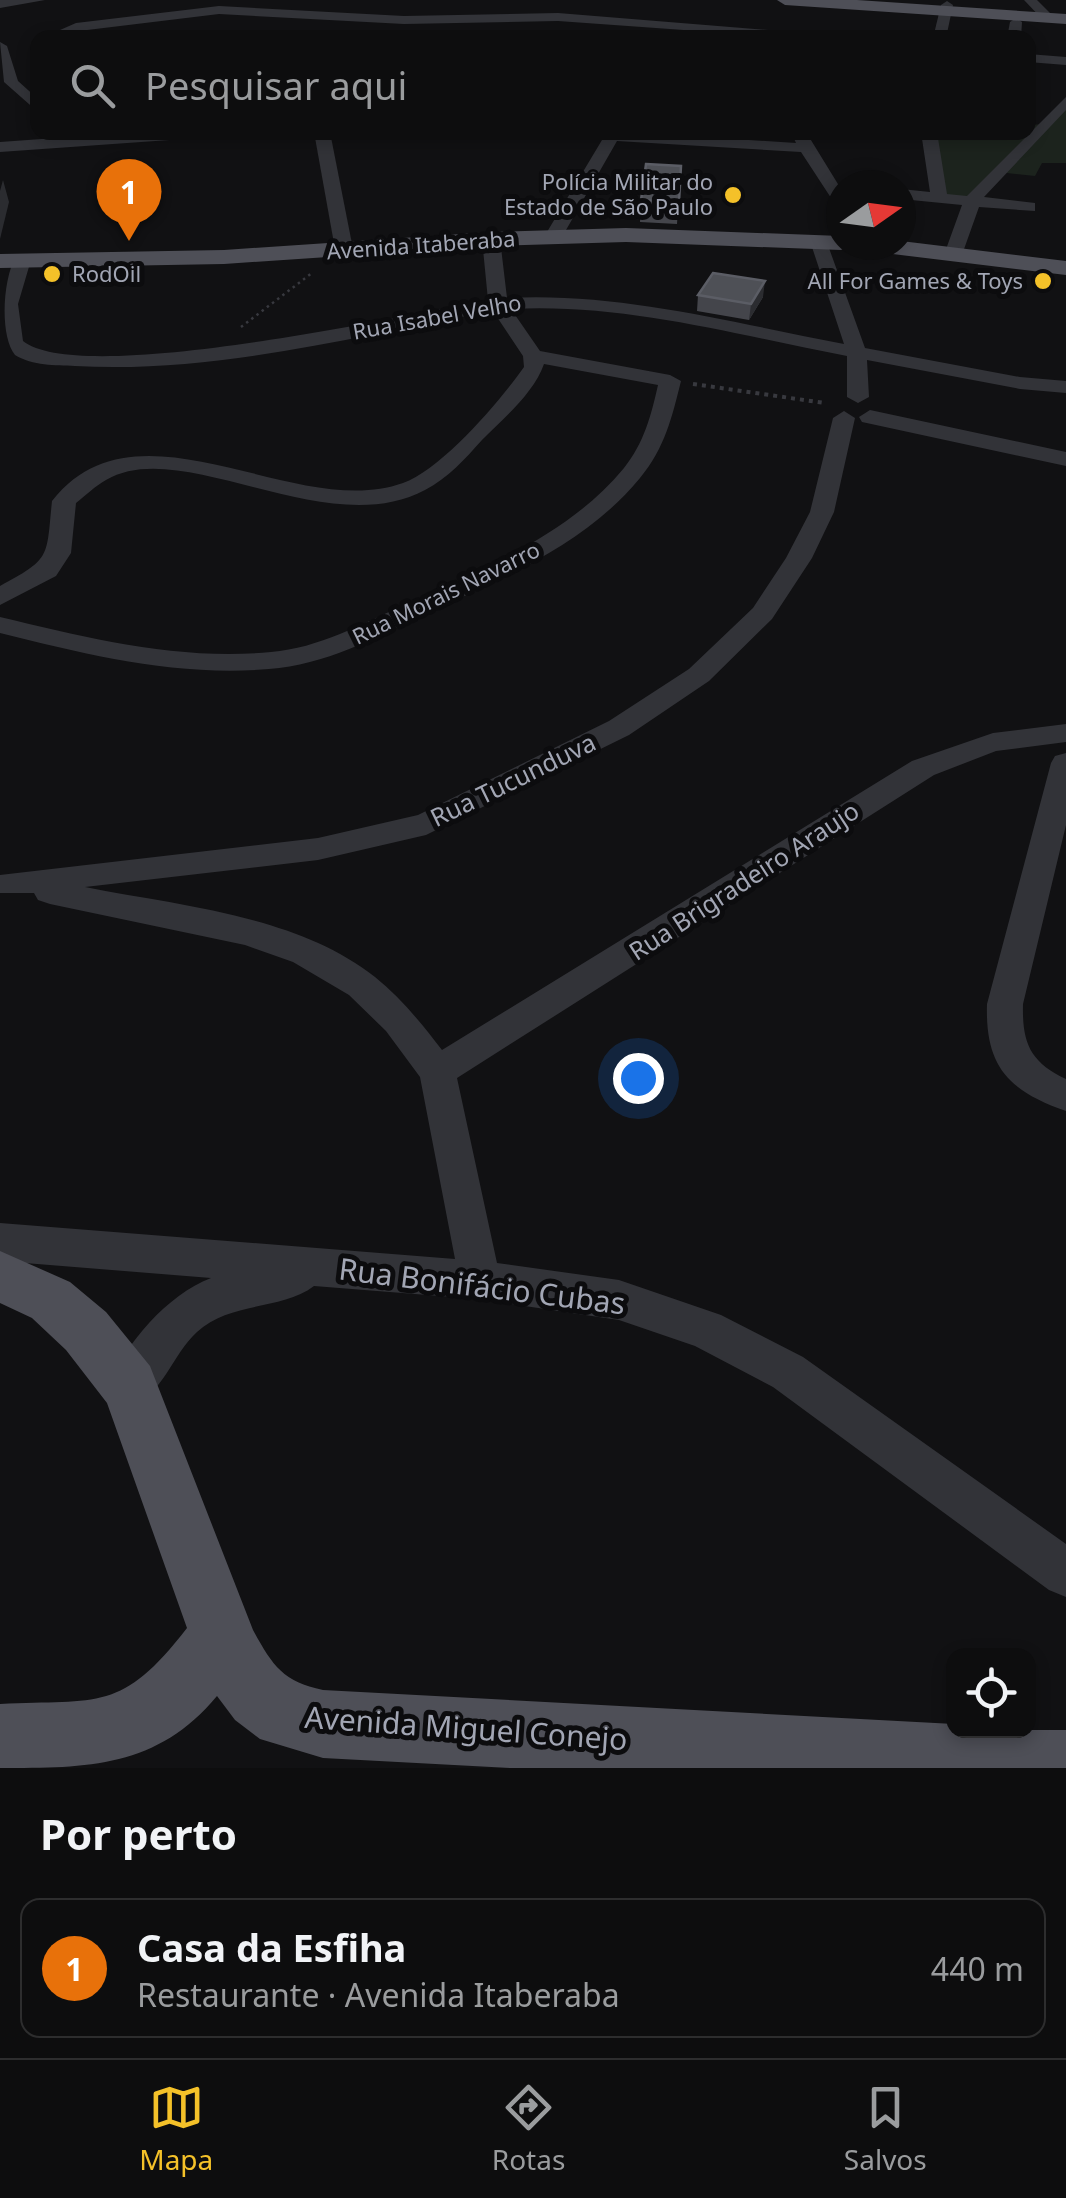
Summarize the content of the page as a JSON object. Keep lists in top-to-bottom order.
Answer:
{
  "streets": {
    "main road": ["Avenida Itaberaba", "Avenida Miguel Conejo"],
    "street": [
      "Rua Isabel Velho",
      "Rua Morais Navarro",
      "Rua Tucunduva",
      "Rua Brigradeiro Araujo",
      "Rua Bonifácio Cubas"
    ]
  },
  "crossings": [
    ["Avenida Itaberaba", "Rua Isabel Velho"],
    ["Rua Isabel Velho", "Rua Tucunduva"]
  ],
  "places": ["Polícia Militar do Estado de São Paulo", "RodOil", "All For Games & Toys"],
  "north": "right",
  "page": {
    "search": "Pesquisar aqui",
    "pins": "1",
    "heading": "Por perto",
    "list": [
      {
        "mark": "1",
        "name": "Casa da Esfiha",
        "note": "Restaurante · Avenida Itaberaba",
        "value": "440 m"
      }
    ],
    "nav": ["Mapa", "Rotas", "Salvos"]
  }
}
